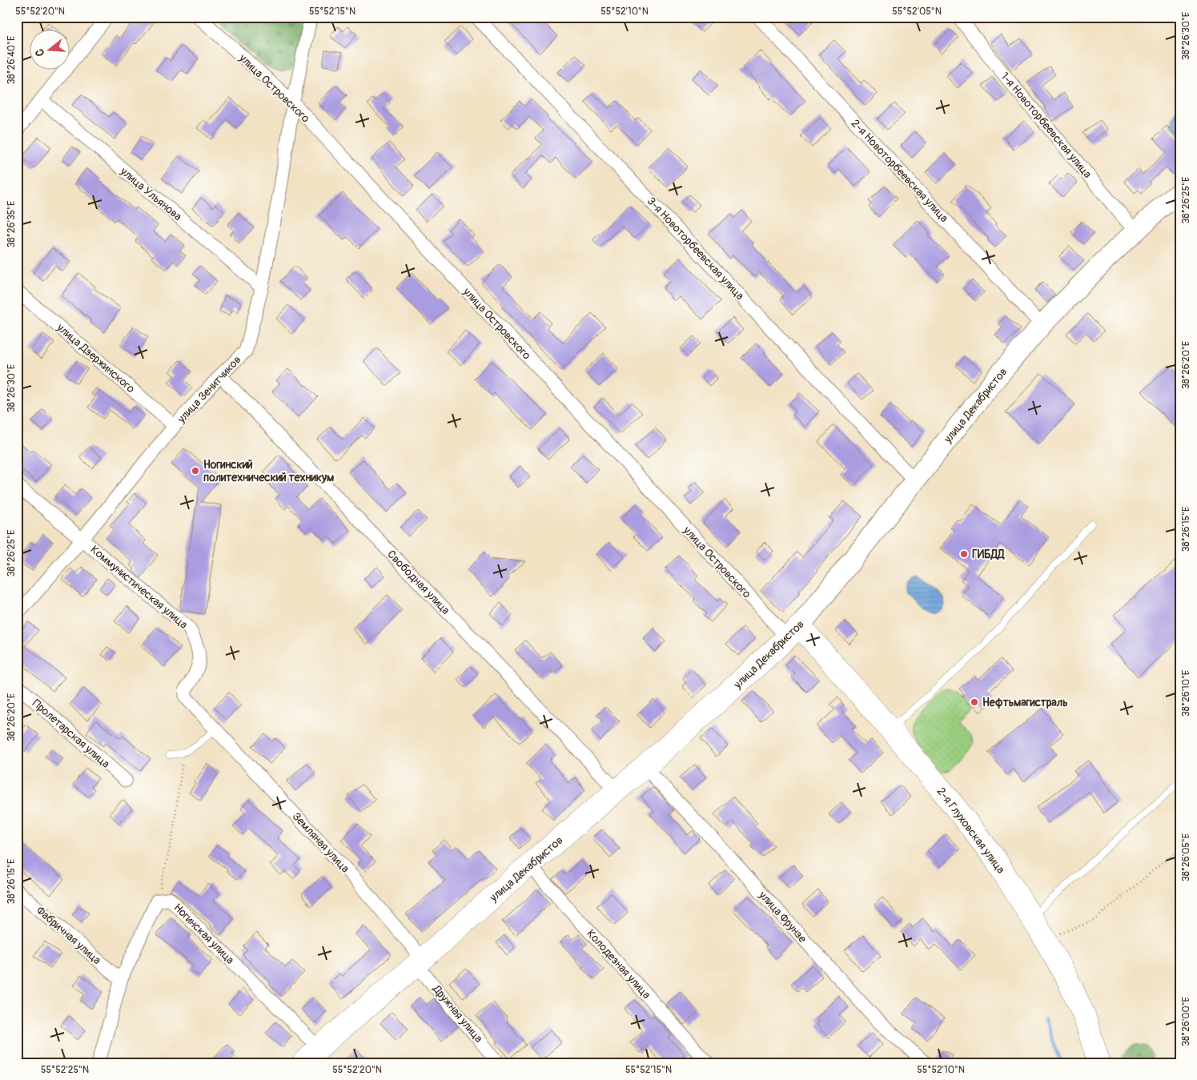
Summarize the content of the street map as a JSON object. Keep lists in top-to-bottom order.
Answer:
{
  "streets": {
    "highway": ["улица Декабристов", "2-я Глуховская улица"],
    "street": [
      "улица Островского",
      "1-я Новоторбеевская улица",
      "2-я Новоторбеевская улица",
      "улица Ульянова",
      "3-я Новоторбеевская улица",
      "улица Дзержинского",
      "улица Зенитчиков",
      "Свободная улица",
      "Коммунистическая улица",
      "Пролетарская улица",
      "Земляная улица",
      "улица Фрунзе",
      "Ногинская улица",
      "Фабричная улица",
      "Колодезная улица",
      "Дружная улица"
    ]
  },
  "crossings": [
    ["улица Островского", "улица Зенитчиков"],
    ["улица Островского", "улица Декабристов"],
    ["улица Островского", "2-я Глуховская улица"],
    ["1-я Новоторбеевская улица", "улица Декабристов"],
    ["2-я Новоторбеевская улица", "улица Декабристов"],
    ["улица Ульянова", "улица Зенитчиков"],
    ["3-я Новоторбеевская улица", "улица Декабристов"],
    ["улица Дзержинского", "улица Зенитчиков"],
    ["улица Зенитчиков", "Свободная улица"],
    ["улица Зенитчиков", "Коммунистическая улица"],
    ["улица Декабристов", "Свободная улица"],
    ["улица Декабристов", "2-я Глуховская улица"],
    ["улица Декабристов", "Земляная улица"],
    ["улица Декабристов", "улица Фрунзе"],
    ["улица Декабристов", "Ногинская улица"],
    ["улица Декабристов", "Колодезная улица"],
    ["улица Декабристов", "Дружная улица"],
    ["Коммунистическая улица", "Земляная улица"],
    ["Земляная улица", "Дружная улица"]
  ],
  "places": ["Ногинский политехнический техникум", "ГИБДД", "Нефтьмагистраль"],
  "north": "left",
  "coordinates": [
    "55°52'20\"N",
    "55°52'15\"N",
    "55°52'10\"N",
    "55°52'05\"N",
    "38°26'30\"E",
    "38°26'40\"E",
    "38°26'25\"E",
    "38°26'35\"E",
    "38°26'20\"E",
    "38°26'15\"E",
    "38°26'10\"E",
    "38°26'05\"E",
    "38°26'00\"E",
    "55°52'25\"N"
  ]
}
